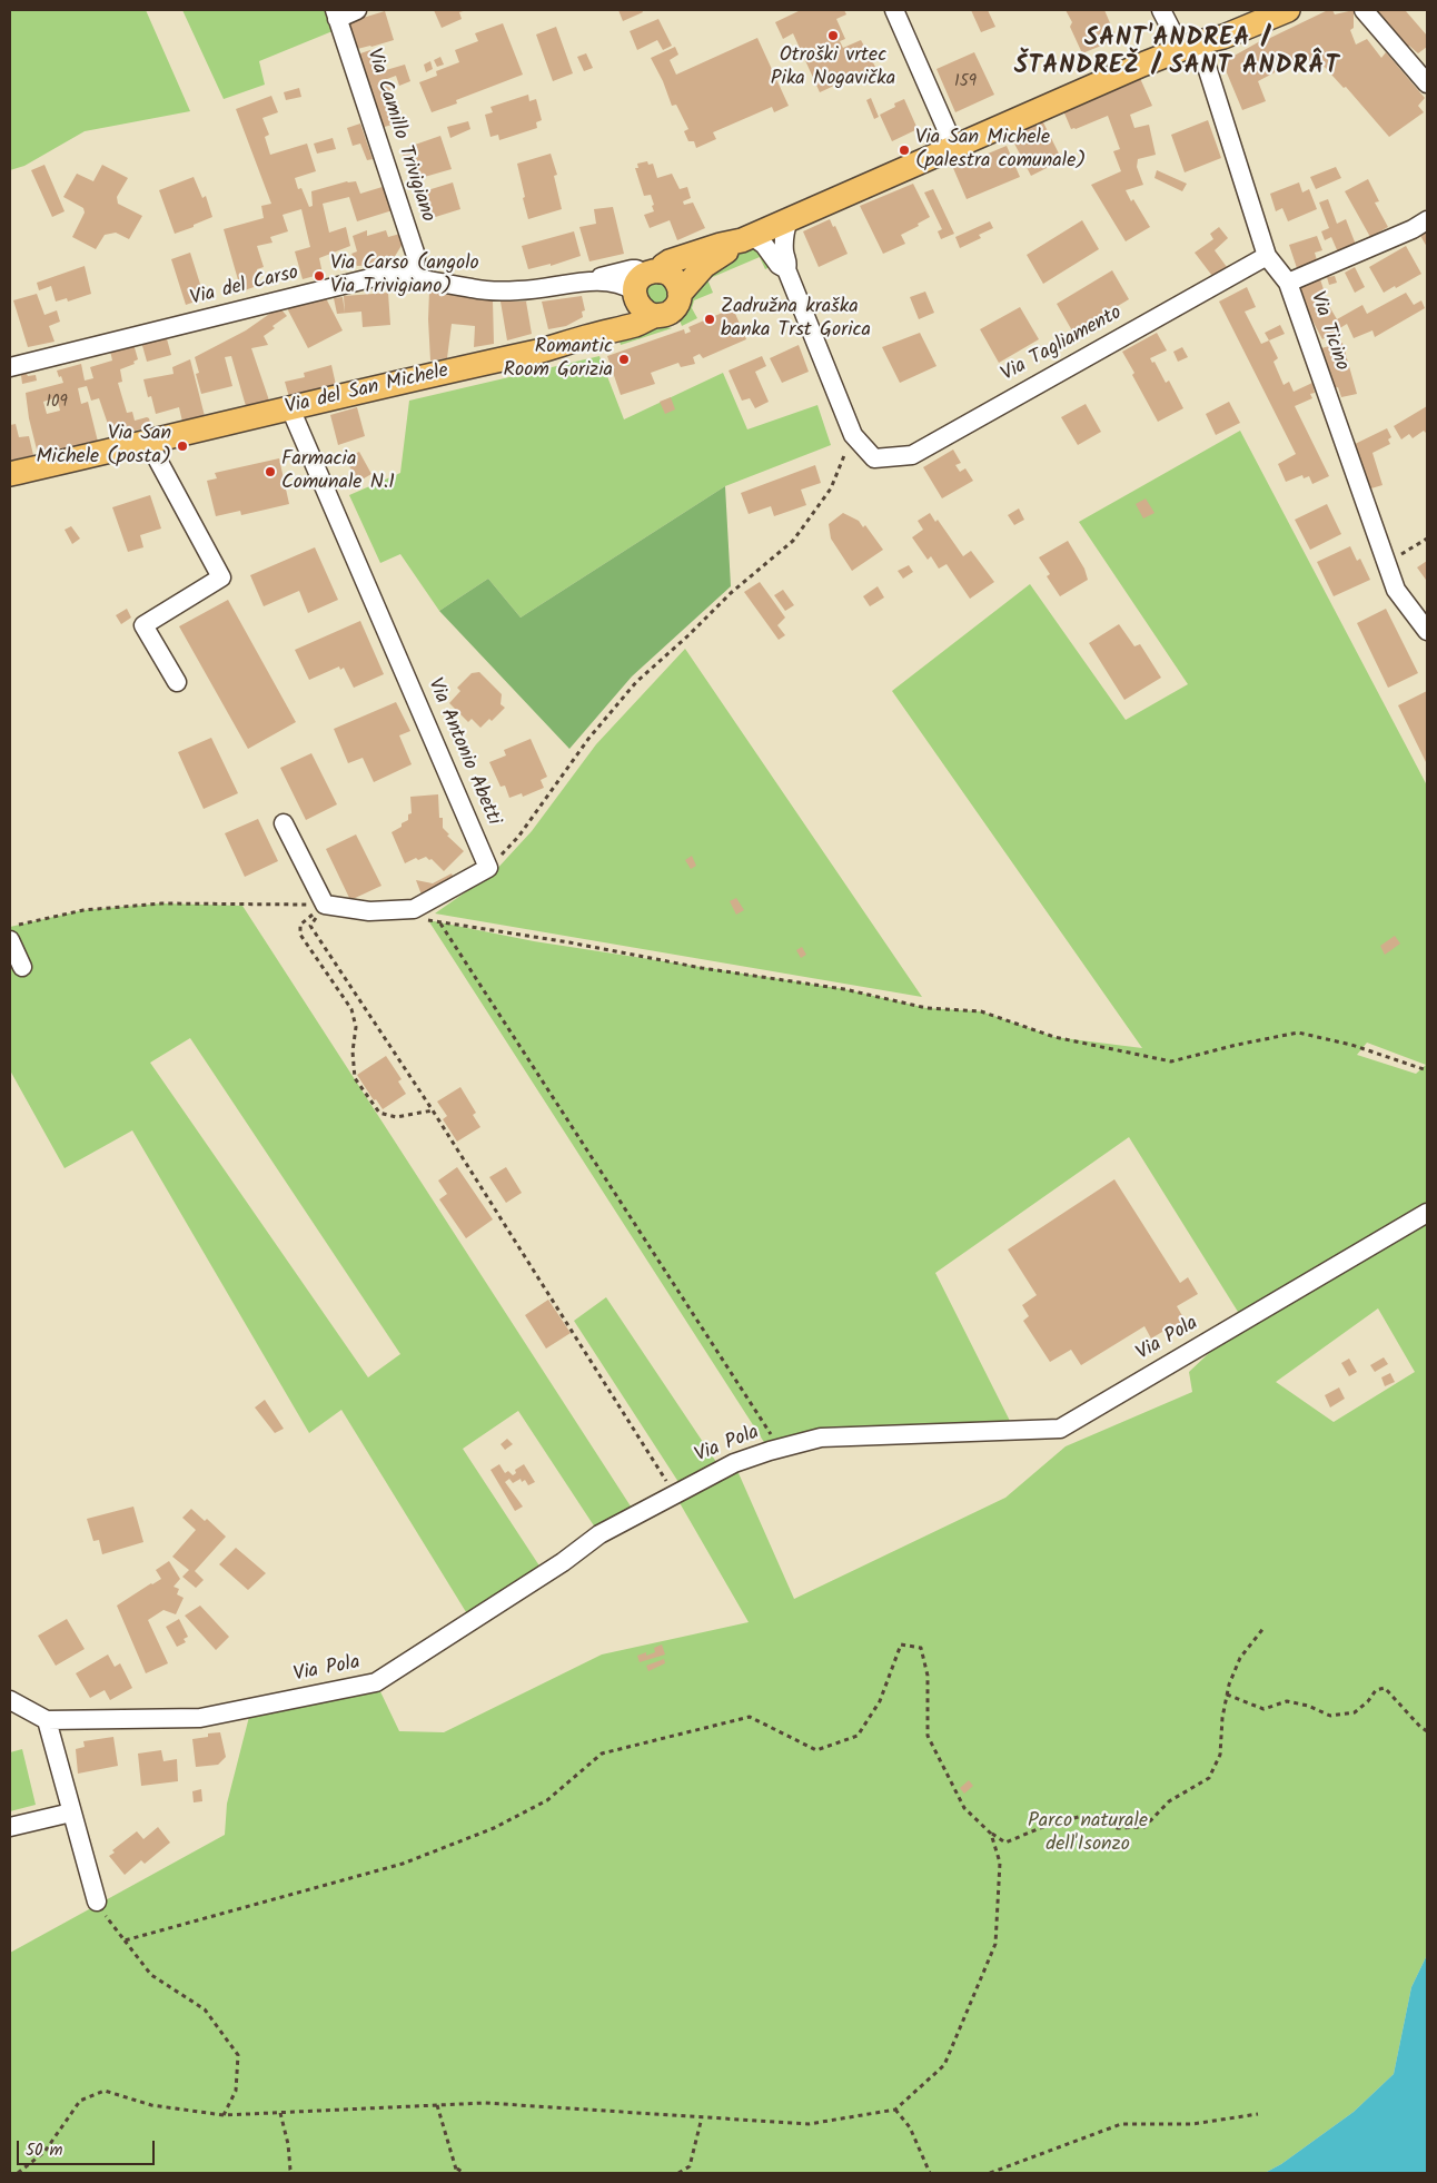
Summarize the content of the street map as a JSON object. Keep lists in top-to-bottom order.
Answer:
{
  "streets": {
    "main road": ["Via del San Michele"],
    "street": [
      "Via Camillo Trivigiano",
      "Via del Carso",
      "Via Ticino",
      "Via Tagliamento",
      "Via Antonio Abetti",
      "Via Pola"
    ]
  },
  "crossings": [
    ["Via Camillo Trivigiano", "Via del Carso"],
    ["Via del Carso", "Via del San Michele"],
    ["Via Ticino", "Via Tagliamento"],
    ["Via Ticino", "Via del San Michele"],
    ["Via del San Michele", "Via Antonio Abetti"]
  ],
  "districts": ["SANT'ANDREA / ŠTANDREŽ / SANT ANDRÂT"],
  "parks": ["Parco naturale dell'Isonzo"],
  "places": [
    "Otroški vrtec Pika Nogavička",
    "Via San Michele (palestra comunale)",
    "Via Carso (angolo Via Trivigiano)",
    "Zadružna kraška banka Trst Gorica",
    "Romantic Room Gorizia",
    "Via San Michele (posta)",
    "Farmacia Comunale N.1"
  ],
  "house_numbers": ["159", "109"],
  "scale_bar": "50 m"
}
